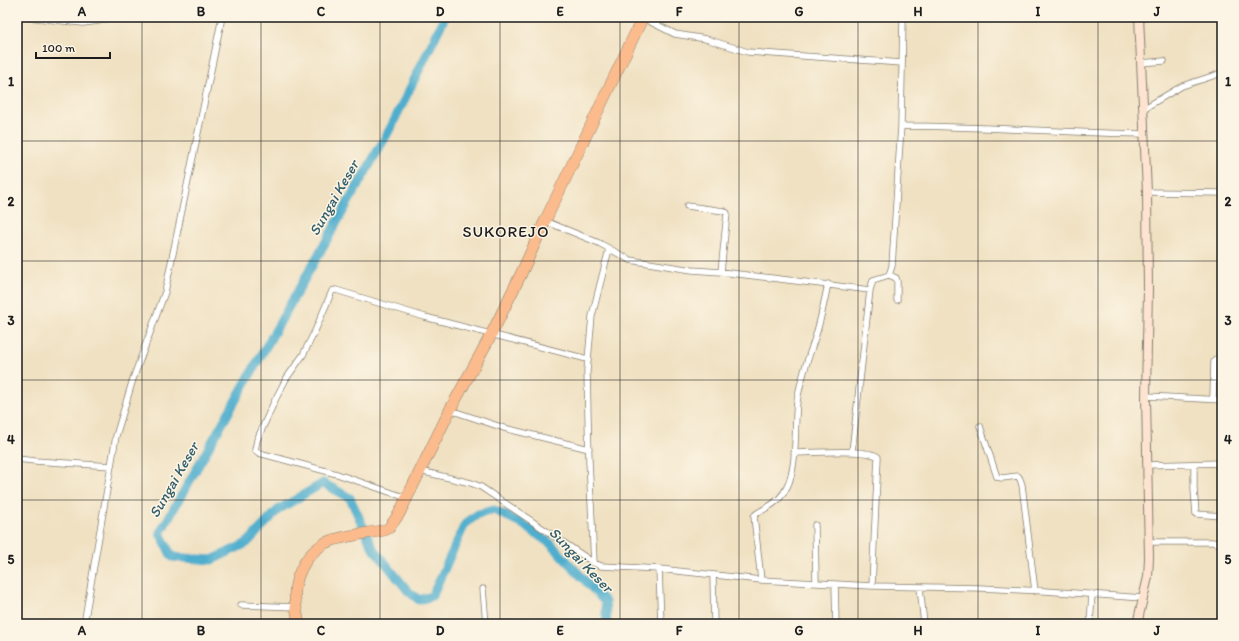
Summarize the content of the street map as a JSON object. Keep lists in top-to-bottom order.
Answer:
{
  "districts": ["SUKOREJO"],
  "water": ["Sungai Keser"],
  "scale_bar": "100 m",
  "grid": {
    "columns": [
      "A",
      "B",
      "C",
      "D",
      "E",
      "F",
      "G",
      "H",
      "I",
      "J"
    ],
    "rows": [
      "1",
      "2",
      "3",
      "4",
      "5"
    ]
  }
}
